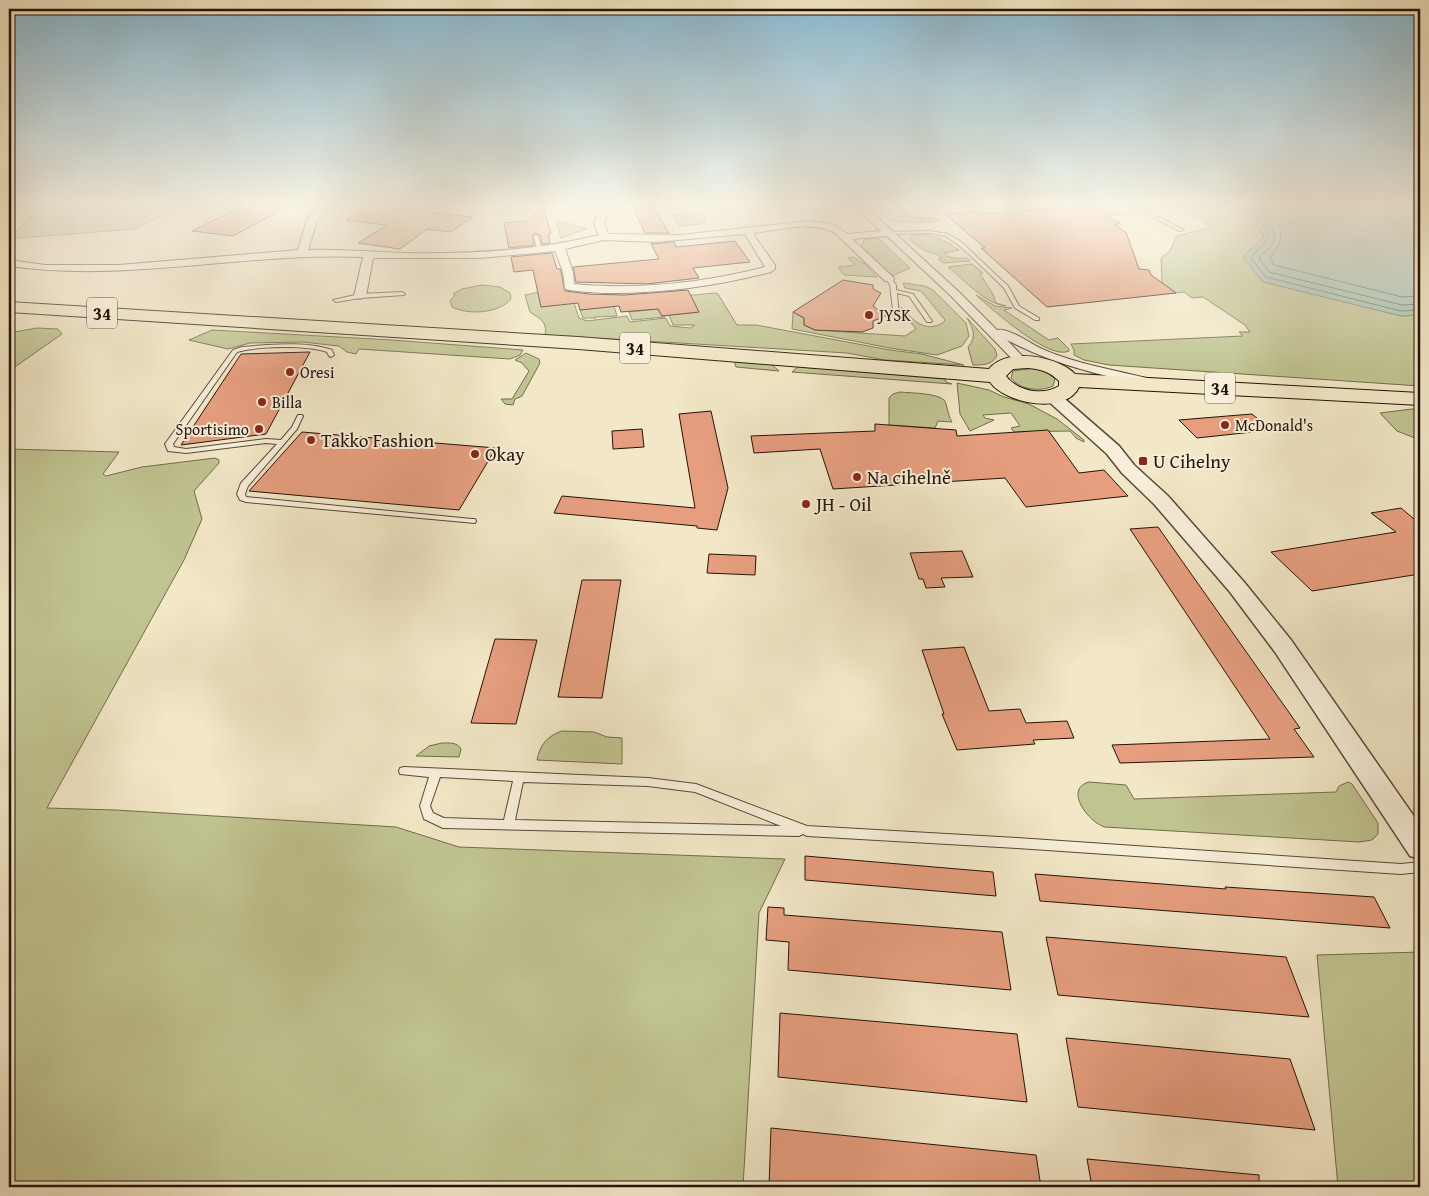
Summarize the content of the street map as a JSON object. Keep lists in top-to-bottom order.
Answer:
{
  "streets": {
    "main road": ["34"]
  },
  "places": {
    "other": [
      "JYSK",
      "Oresi",
      "Billa",
      "McDonald's",
      "Sportisimo",
      "Takko Fashion",
      "Okay",
      "Na cihelně",
      "JH - Oil"
    ],
    "transit": ["U Cihelny"]
  }
}
